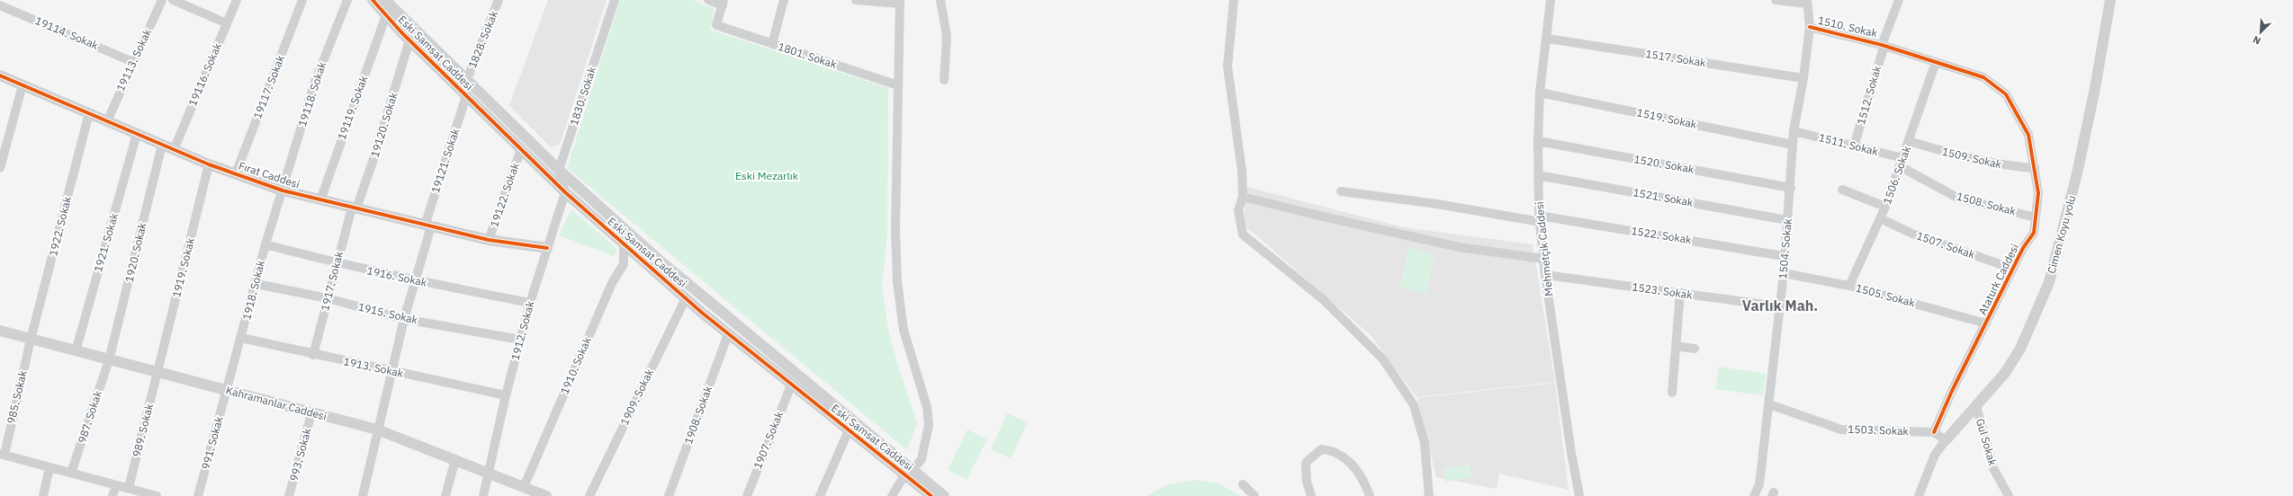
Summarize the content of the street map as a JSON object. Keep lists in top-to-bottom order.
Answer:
{
  "streets": {
    "street": [
      "1510. Sokak",
      "19114. Sokak",
      "1828. Sokak",
      "Eski Samsat Caddesi",
      "1801. Sokak",
      "1517. Sokak",
      "19113. Sokak",
      "19116. Sokak",
      "19117. Sokak",
      "19118. Sokak",
      "1512. Sokak",
      "1830. Sokak",
      "19119. Sokak",
      "1519. Sokak",
      "19120. Sokak",
      "1511. Sokak",
      "1509. Sokak",
      "19121. Sokak",
      "1520. Sokak",
      "Fırat Caddesi",
      "1506. Sokak",
      "19122. Sokak",
      "1521. Sokak",
      "1508. Sokak",
      "1922. Sokak",
      "Cimen Koyu yolu",
      "1522. Sokak",
      "1921. Sokak",
      "1507. Sokak",
      "Mehmetçik Caddesi",
      "1504. Sokak",
      "1920. Sokak",
      "1919. Sokak",
      "1916. Sokak",
      "Ataturk Caddesi",
      "1917. Sokak",
      "1918. Sokak",
      "1523. Sokak",
      "1505. Sokak",
      "1915. Sokak",
      "1912. Sokak",
      "1910. Sokak",
      "1913. Sokak",
      "985. Sokak",
      "1909. Sokak",
      "Kahramanlar Caddesi",
      "1908. Sokak",
      "987. Sokak",
      "989. Sokak",
      "1503. Sokak",
      "1907. Sokak",
      "Gul Sokak",
      "991. Sokak",
      "993. Sokak"
    ]
  },
  "crossings": [
    ["1510. Sokak", "1512. Sokak"],
    ["1510. Sokak", "1504. Sokak"],
    ["1510. Sokak", "Ataturk Caddesi"],
    ["19114. Sokak", "19113. Sokak"],
    ["1828. Sokak", "Eski Samsat Caddesi"],
    ["Eski Samsat Caddesi", "1830. Sokak"],
    ["Eski Samsat Caddesi", "19119. Sokak"],
    ["Eski Samsat Caddesi", "19120. Sokak"],
    ["Eski Samsat Caddesi", "19121. Sokak"],
    ["Eski Samsat Caddesi", "19122. Sokak"],
    ["Eski Samsat Caddesi", "1912. Sokak"],
    ["Eski Samsat Caddesi", "1910. Sokak"],
    ["Eski Samsat Caddesi", "1909. Sokak"],
    ["Eski Samsat Caddesi", "1908. Sokak"],
    ["Eski Samsat Caddesi", "1907. Sokak"],
    ["1517. Sokak", "Mehmetçik Caddesi"],
    ["1517. Sokak", "1504. Sokak"],
    ["19113. Sokak", "Fırat Caddesi"],
    ["19116. Sokak", "Fırat Caddesi"],
    ["19117. Sokak", "Fırat Caddesi"],
    ["19118. Sokak", "Fırat Caddesi"],
    ["19118. Sokak", "1918. Sokak"],
    ["1512. Sokak", "1511. Sokak"],
    ["1512. Sokak", "Ataturk Caddesi"],
    ["19119. Sokak", "Fırat Caddesi"],
    ["1519. Sokak", "Mehmetçik Caddesi"],
    ["1519. Sokak", "1504. Sokak"],
    ["19120. Sokak", "Fırat Caddesi"],
    ["19120. Sokak", "1917. Sokak"],
    ["1511. Sokak", "1506. Sokak"],
    ["1511. Sokak", "1508. Sokak"],
    ["1511. Sokak", "1504. Sokak"],
    ["1509. Sokak", "1506. Sokak"],
    ["1509. Sokak", "Ataturk Caddesi"],
    ["19121. Sokak", "Fırat Caddesi"],
    ["19121. Sokak", "1916. Sokak"],
    ["19121. Sokak", "1915. Sokak"],
    ["19121. Sokak", "1913. Sokak"],
    ["19121. Sokak", "Kahramanlar Caddesi"],
    ["1520. Sokak", "Mehmetçik Caddesi"],
    ["1520. Sokak", "1504. Sokak"],
    ["Fırat Caddesi", "19122. Sokak"],
    ["Fırat Caddesi", "1922. Sokak"],
    ["Fırat Caddesi", "1921. Sokak"],
    ["Fırat Caddesi", "1920. Sokak"],
    ["Fırat Caddesi", "1919. Sokak"],
    ["Fırat Caddesi", "1917. Sokak"],
    ["Fırat Caddesi", "1918. Sokak"],
    ["Fırat Caddesi", "1912. Sokak"],
    ["1506. Sokak", "1508. Sokak"],
    ["1506. Sokak", "1507. Sokak"],
    ["1506. Sokak", "Ataturk Caddesi"],
    ["1506. Sokak", "1505. Sokak"],
    ["1521. Sokak", "Mehmetçik Caddesi"],
    ["1521. Sokak", "1504. Sokak"],
    ["1508. Sokak", "Ataturk Caddesi"],
    ["1922. Sokak", "985. Sokak"],
    ["1922. Sokak", "Kahramanlar Caddesi"],
    ["Cimen Koyu yolu", "Gul Sokak"],
    ["1522. Sokak", "Mehmetçik Caddesi"],
    ["1522. Sokak", "1504. Sokak"],
    ["1921. Sokak", "Kahramanlar Caddesi"],
    ["1507. Sokak", "Ataturk Caddesi"],
    ["Mehmetçik Caddesi", "1523. Sokak"],
    ["1504. Sokak", "1523. Sokak"],
    ["1504. Sokak", "1505. Sokak"],
    ["1504. Sokak", "1503. Sokak"],
    ["1920. Sokak", "Kahramanlar Caddesi"],
    ["1920. Sokak", "987. Sokak"],
    ["1919. Sokak", "Kahramanlar Caddesi"],
    ["1919. Sokak", "989. Sokak"],
    ["1916. Sokak", "1917. Sokak"],
    ["1916. Sokak", "1918. Sokak"],
    ["1916. Sokak", "1912. Sokak"],
    ["Ataturk Caddesi", "1505. Sokak"],
    ["Ataturk Caddesi", "1503. Sokak"],
    ["1917. Sokak", "1915. Sokak"],
    ["1917. Sokak", "1913. Sokak"],
    ["1918. Sokak", "1915. Sokak"],
    ["1918. Sokak", "1913. Sokak"],
    ["1918. Sokak", "Kahramanlar Caddesi"],
    ["1918. Sokak", "991. Sokak"],
    ["1915. Sokak", "1912. Sokak"],
    ["1912. Sokak", "1913. Sokak"],
    ["1912. Sokak", "Kahramanlar Caddesi"],
    ["1910. Sokak", "Kahramanlar Caddesi"],
    ["985. Sokak", "Kahramanlar Caddesi"],
    ["Kahramanlar Caddesi", "987. Sokak"],
    ["Kahramanlar Caddesi", "989. Sokak"],
    ["Kahramanlar Caddesi", "991. Sokak"],
    ["Kahramanlar Caddesi", "993. Sokak"]
  ],
  "districts": ["Varlık Mah."],
  "parks": ["Eski Mezarlık"],
  "north": "bottom left"
}
